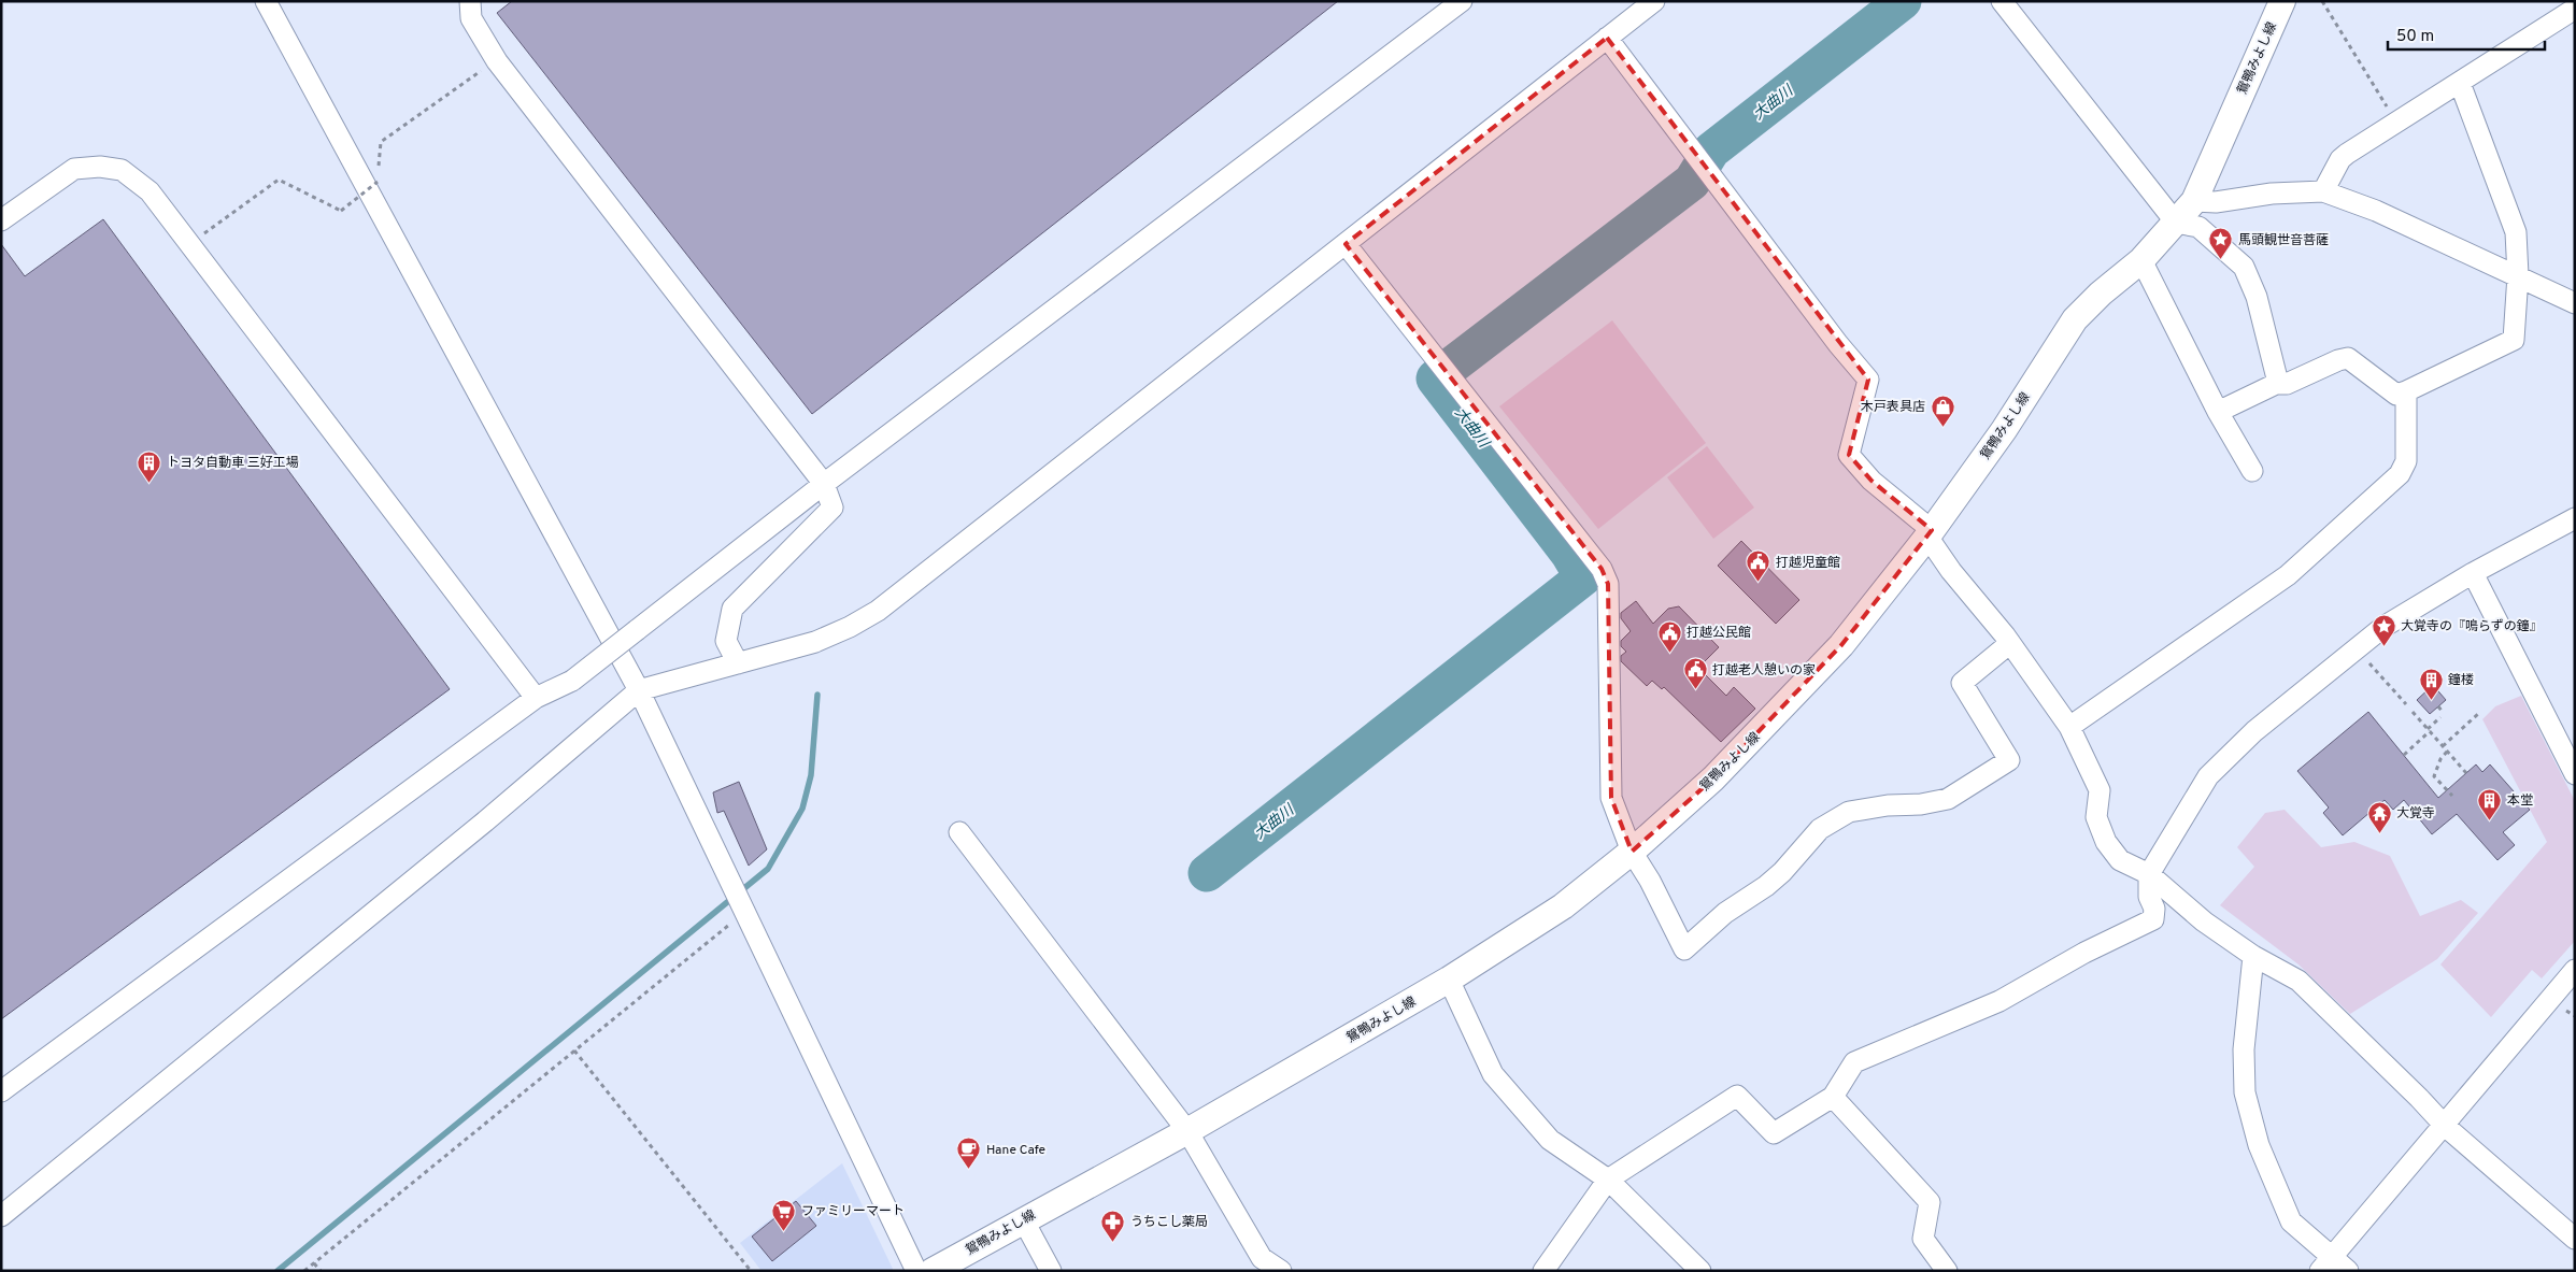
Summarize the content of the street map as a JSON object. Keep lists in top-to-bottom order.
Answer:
{
  "streets": {
    "main road": ["鴛鴨みよし線"]
  },
  "water": ["大曲川"],
  "places": {
    "place": ["馬頭観世音菩薩", "大覚寺の『鳴らずの鐘』"],
    "shop": ["木戸表具店"],
    "building": ["トヨタ自動車 三好工場", "鐘楼", "本堂"],
    "public building": ["打越児童館", "打越公民館", "打越老人憩いの家"],
    "temple": ["大覚寺"],
    "cafe": ["Hane Cafe"],
    "supermarket": ["ファミリーマート"],
    "pharmacy": ["うちこし薬局"]
  },
  "scale_bar": "50 m"
}
